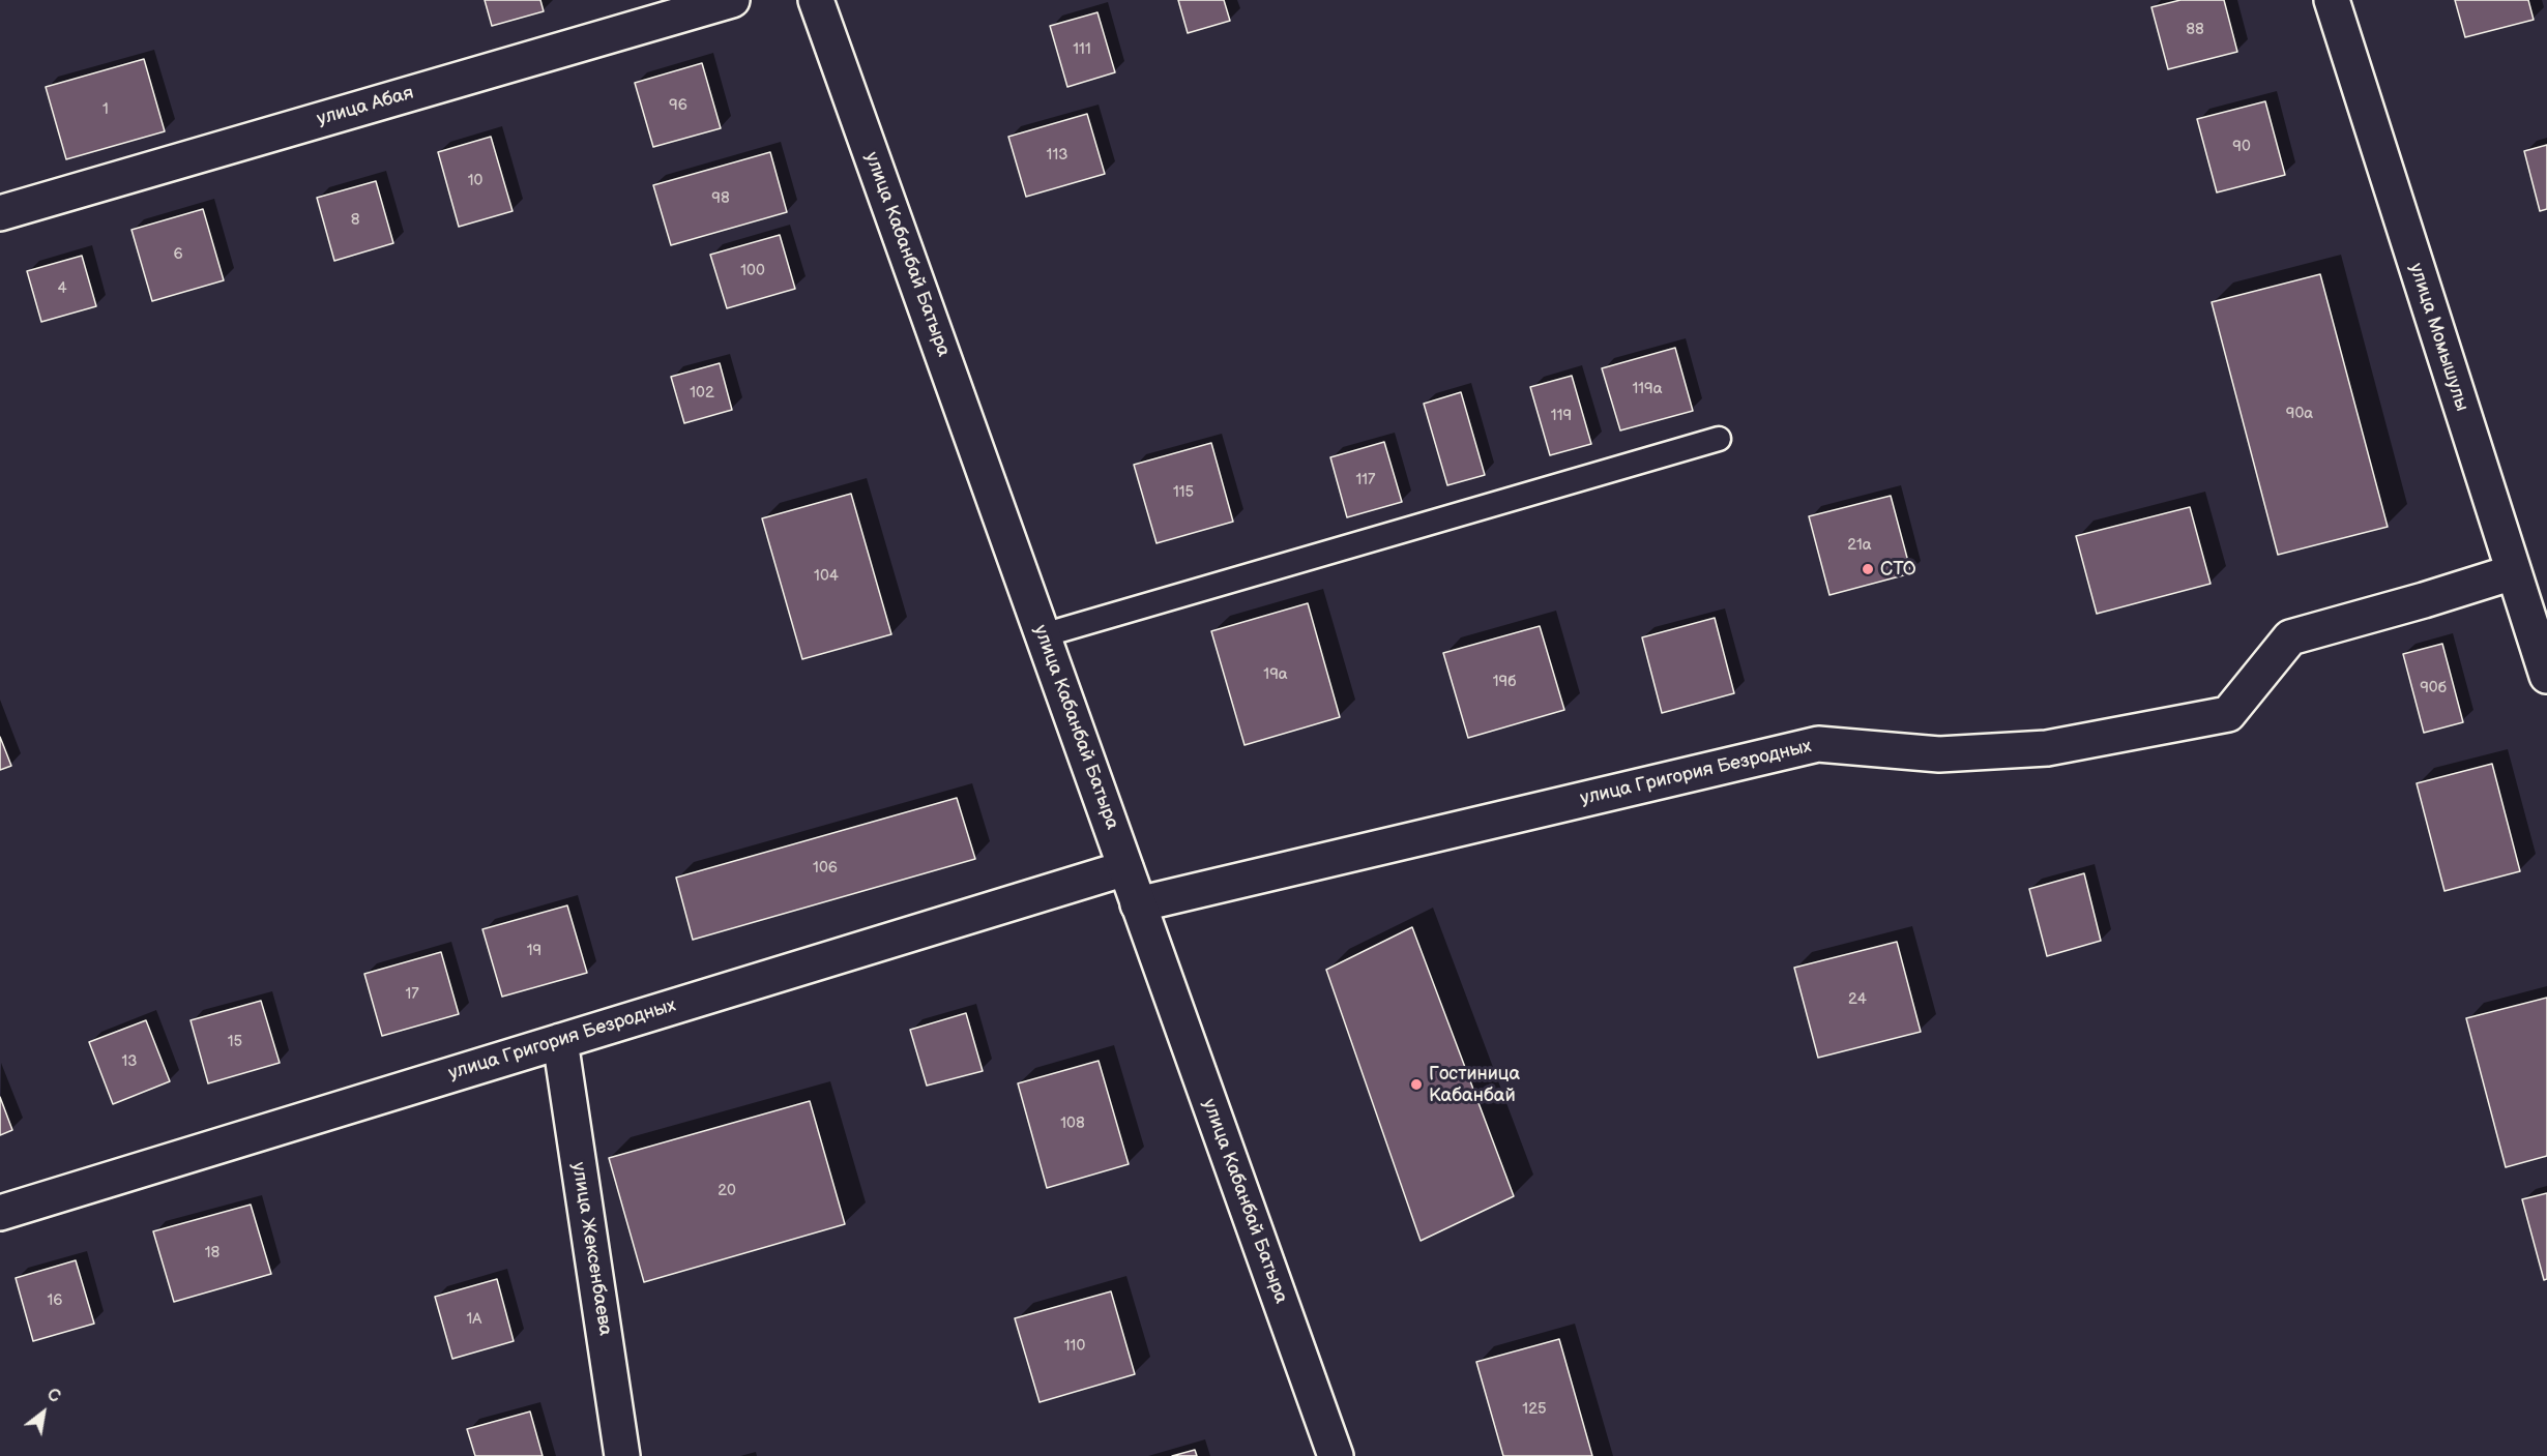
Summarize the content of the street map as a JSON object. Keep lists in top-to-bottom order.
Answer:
{
  "streets": {
    "street": [
      "улица Абая",
      "улица Кабанбай Батыра",
      "улица Момышулы",
      "улица Григория Безродных",
      "улица Жексенбаева"
    ]
  },
  "crossings": [
    ["улица Кабанбай Батыра", "улица Григория Безродных"],
    ["улица Момышулы", "улица Григория Безродных"],
    ["улица Григория Безродных", "улица Жексенбаева"]
  ],
  "places": ["СТО", "Гостиница Кабанбай"],
  "house_numbers": [
    "88",
    "111",
    "96",
    "1",
    "90",
    "113",
    "10",
    "98",
    "8",
    "6",
    "100",
    "4",
    "119а",
    "102",
    "90а",
    "119",
    "117",
    "115",
    "21а",
    "104",
    "19а",
    "19б",
    "90б",
    "106",
    "19",
    "17",
    "24",
    "15",
    "13",
    "108",
    "20",
    "18",
    "16",
    "1А",
    "110",
    "125"
  ],
  "north": "top right"
}
